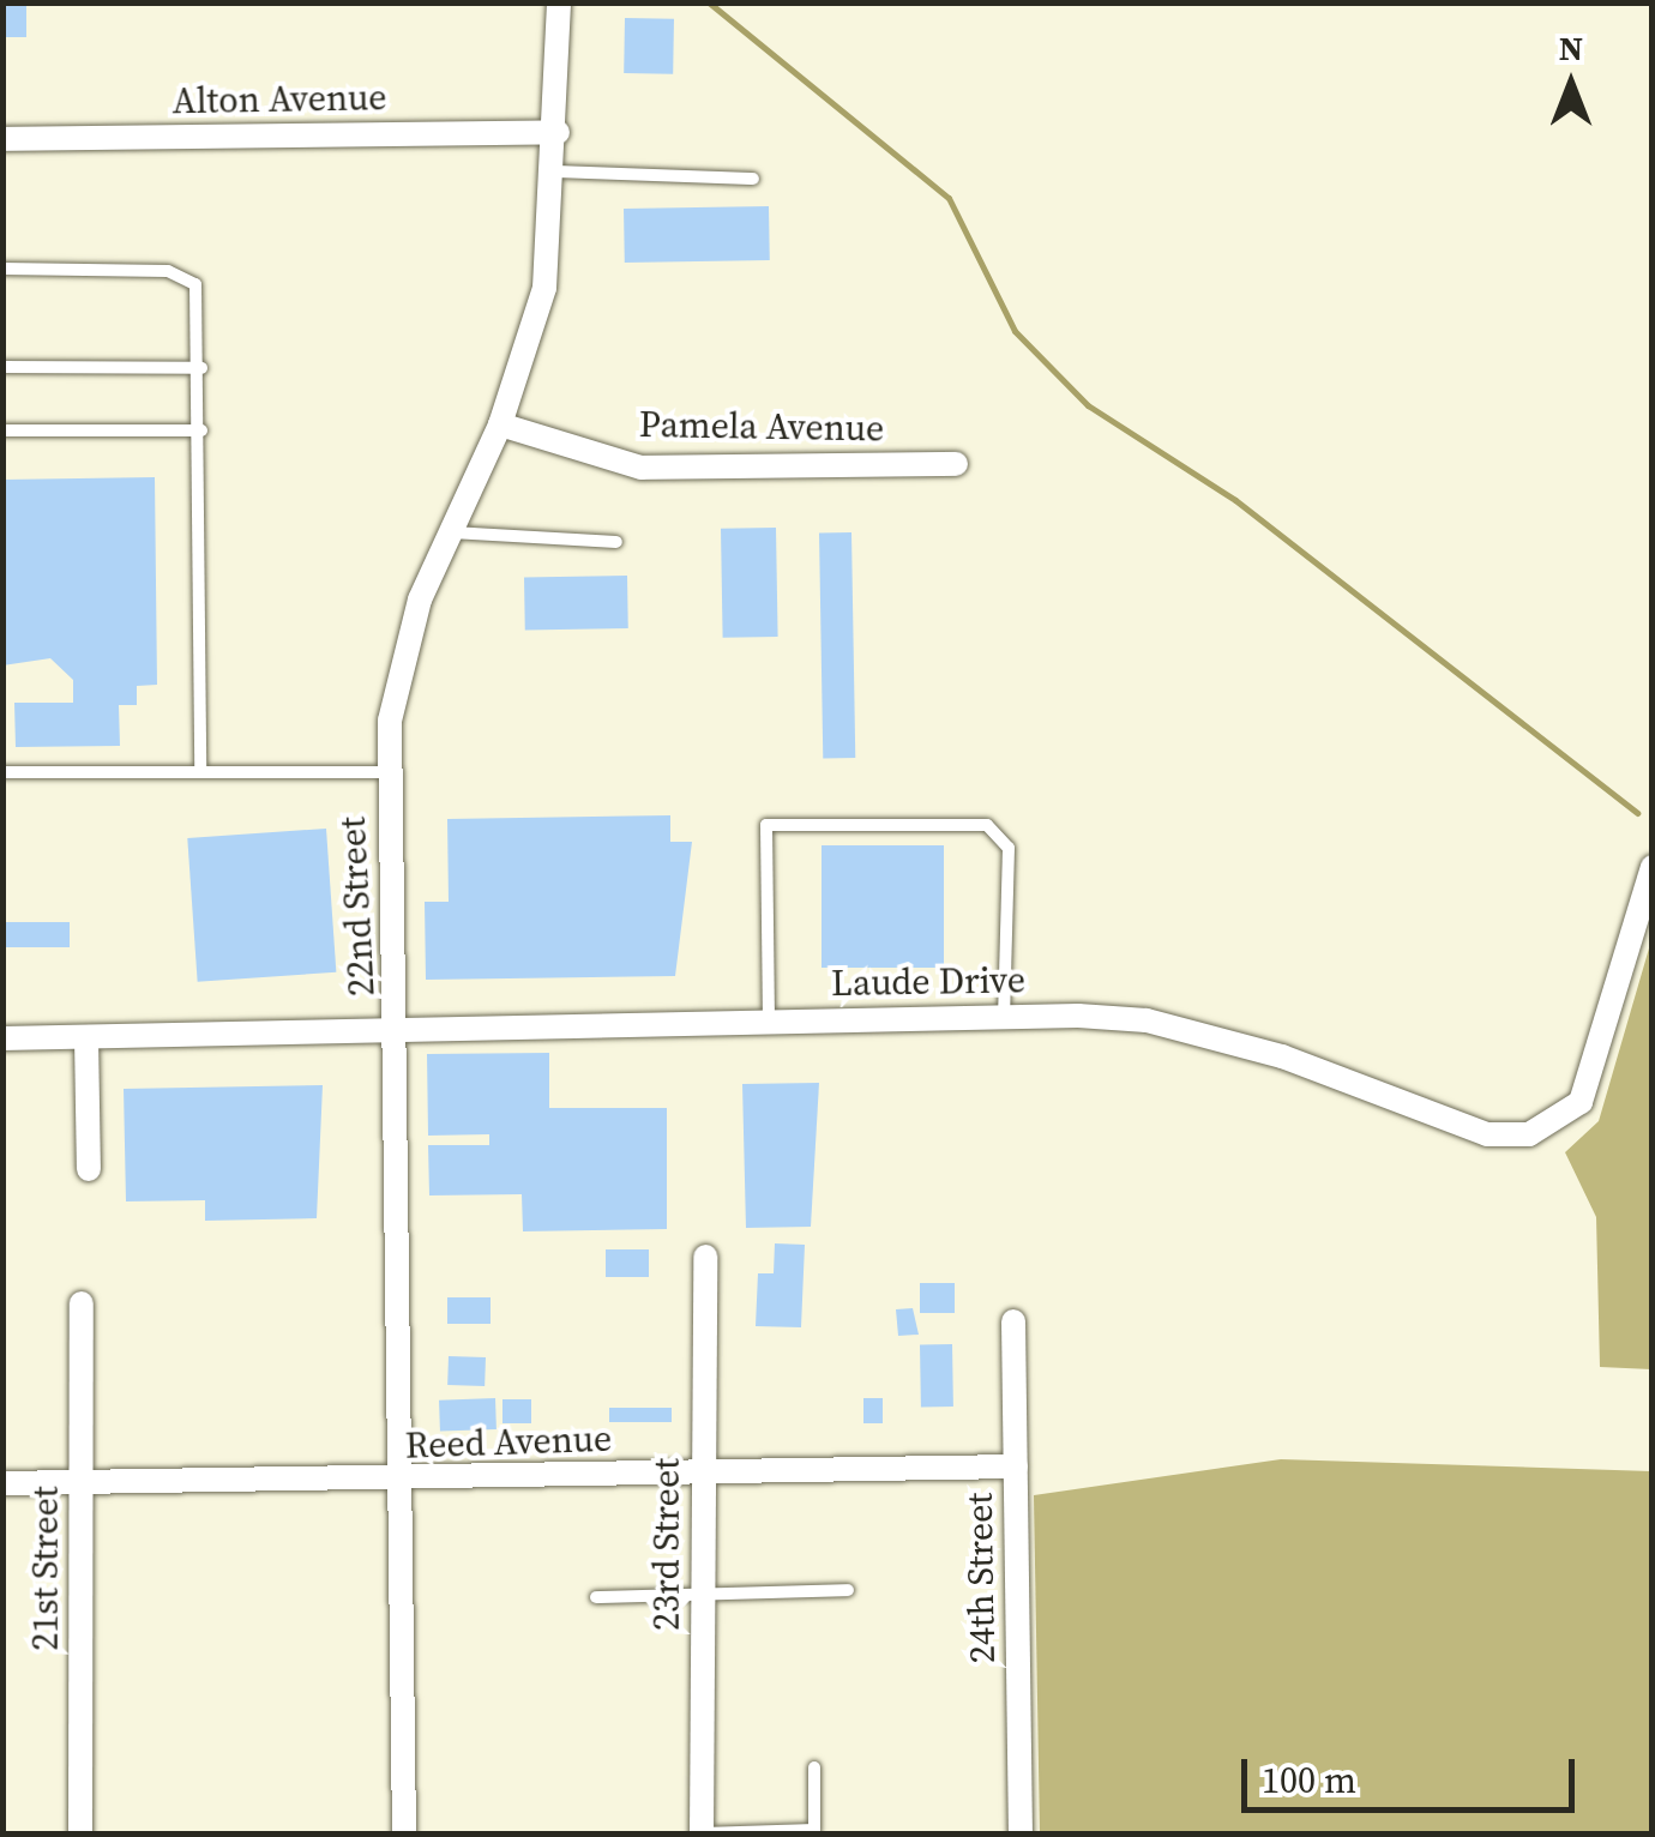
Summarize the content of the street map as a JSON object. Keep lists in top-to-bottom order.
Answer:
{
  "streets": {
    "street": [
      "Alton Avenue",
      "Pamela Avenue",
      "22nd Street",
      "Laude Drive",
      "Reed Avenue",
      "23rd Street",
      "21st Street",
      "24th Street"
    ]
  },
  "crossings": [
    ["Alton Avenue", "22nd Street"],
    ["Pamela Avenue", "22nd Street"],
    ["22nd Street", "Laude Drive"],
    ["22nd Street", "Reed Avenue"],
    ["Reed Avenue", "23rd Street"],
    ["Reed Avenue", "21st Street"],
    ["Reed Avenue", "24th Street"]
  ],
  "scale_bar": "100 m",
  "north": "top"
}
